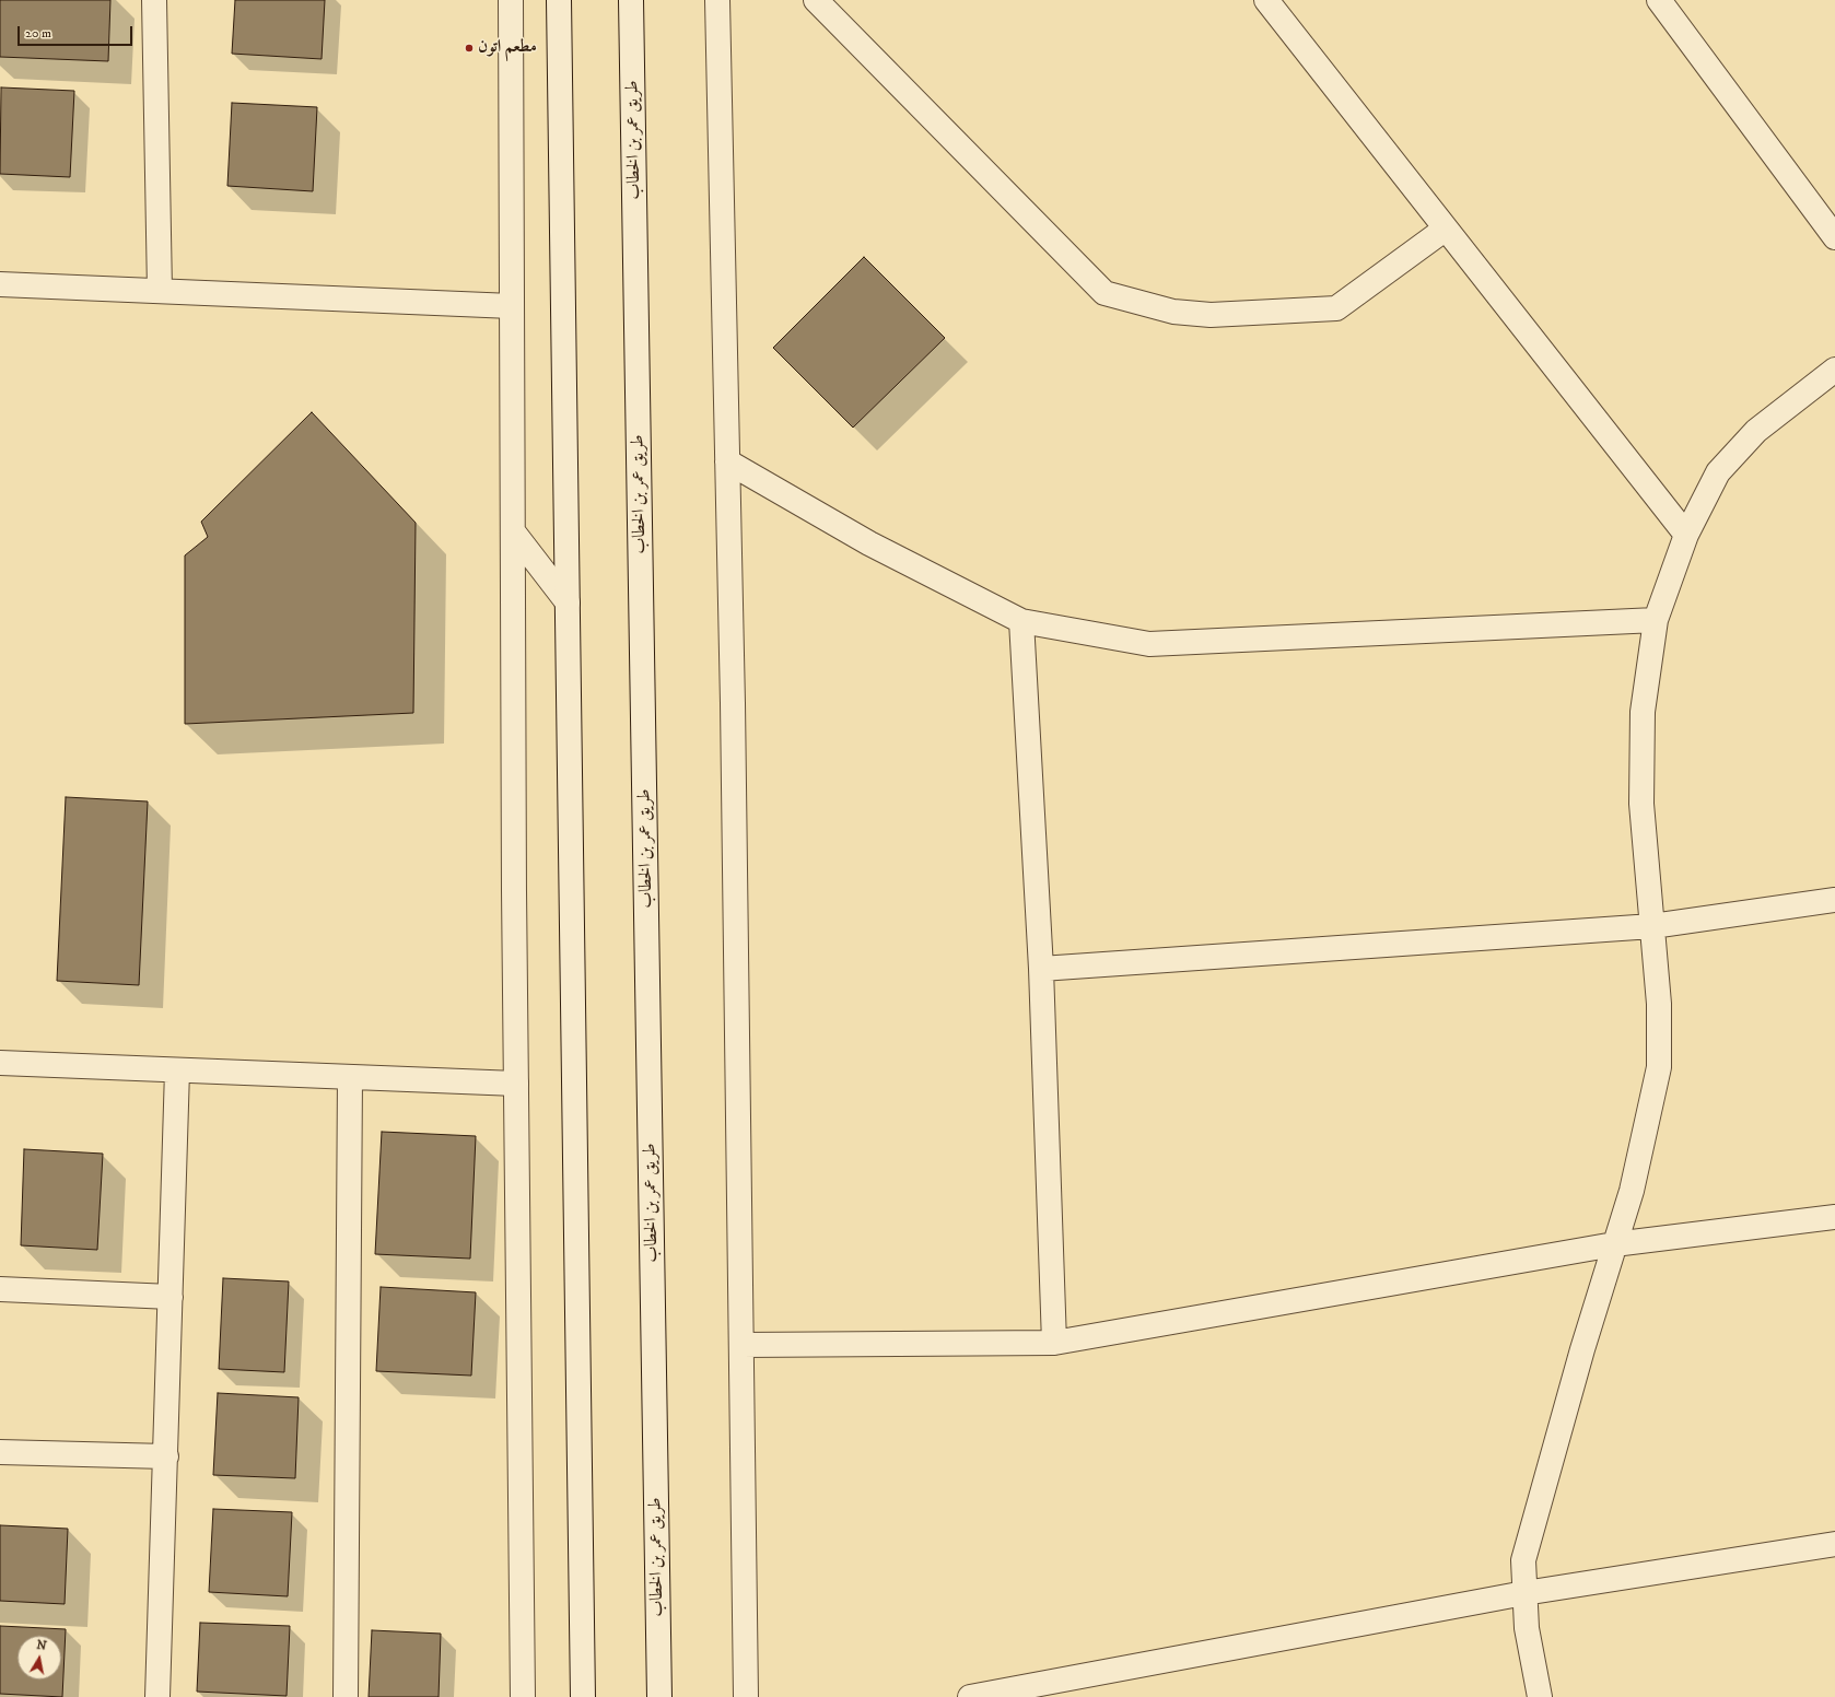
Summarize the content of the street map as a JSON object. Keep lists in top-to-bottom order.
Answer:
{
  "streets": {
    "street": ["طريق عمر بن الخطاب"]
  },
  "places": ["مطعم اتون"],
  "scale_bar": "20 m",
  "north": "top"
}
